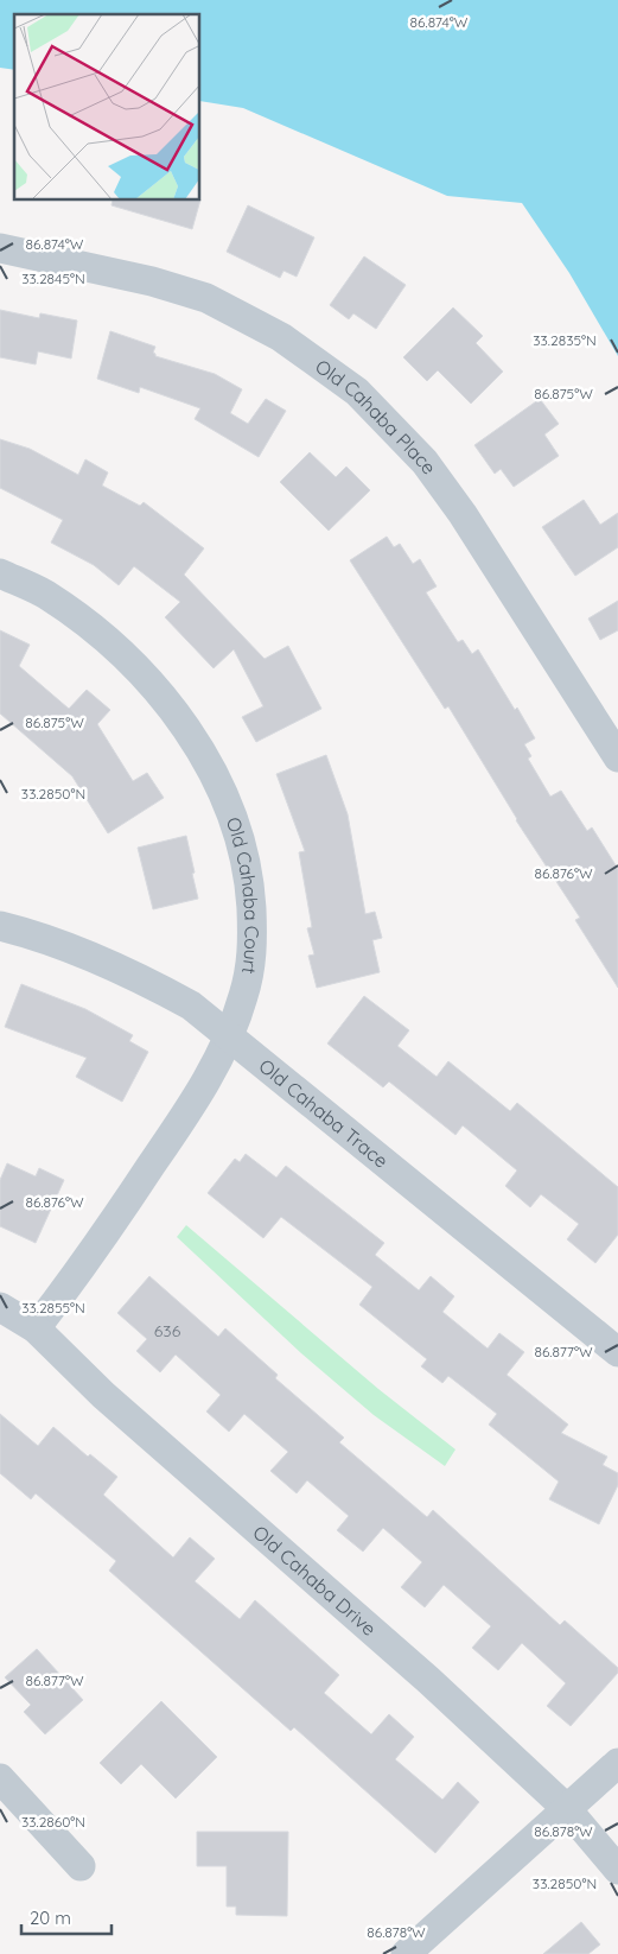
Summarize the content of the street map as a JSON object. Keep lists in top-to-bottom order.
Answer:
{
  "streets": {
    "street": [
      "Old Cahaba Place",
      "Old Cahaba Court",
      "Old Cahaba Trace",
      "Old Cahaba Drive"
    ]
  },
  "crossings": [
    ["Old Cahaba Court", "Old Cahaba Trace"],
    ["Old Cahaba Court", "Old Cahaba Drive"]
  ],
  "house_numbers": ["636"],
  "scale_bar": "20 m",
  "coordinates": [
    "86.874°W",
    "33.2845°N",
    "33.2835°N",
    "86.875°W",
    "33.2850°N",
    "86.876°W",
    "33.2855°N",
    "86.877°W",
    "33.2860°N",
    "86.878°W"
  ]
}
